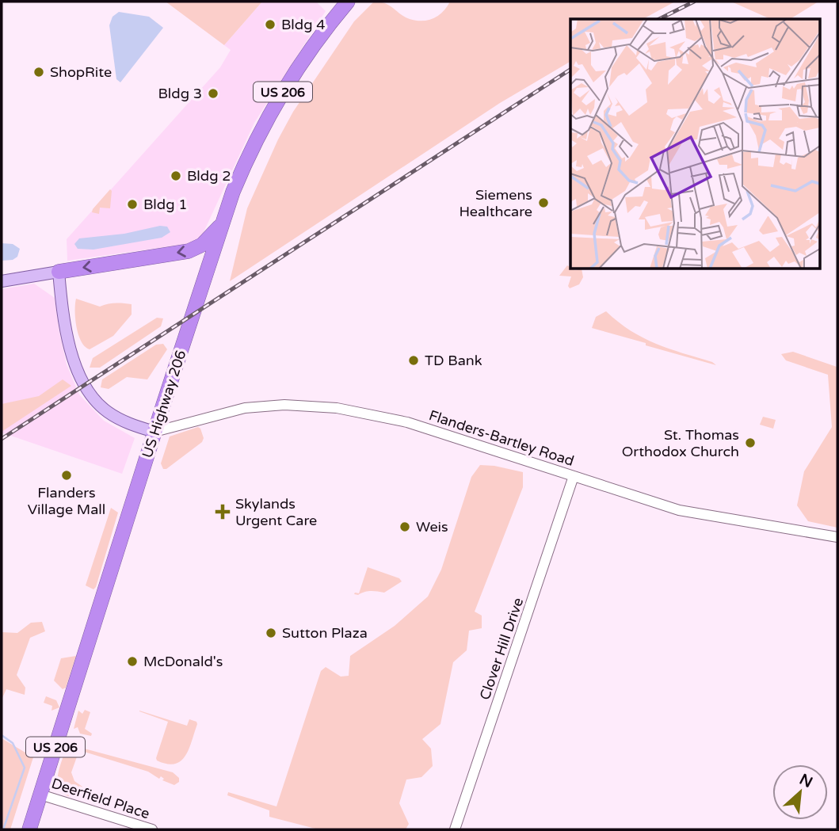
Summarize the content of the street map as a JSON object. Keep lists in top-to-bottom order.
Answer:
{
  "streets": {
    "highway": ["US 206", "US Highway 206"],
    "street": ["Flanders-Bartley Road", "Clover Hill Drive", "Deerfield Place"]
  },
  "crossings": [
    ["US Highway 206", "Flanders-Bartley Road"],
    ["US Highway 206", "Deerfield Place"],
    ["Flanders-Bartley Road", "Clover Hill Drive"]
  ],
  "places": {
    "other": [
      "Bldg 4",
      "ShopRite",
      "Bldg 3",
      "Bldg 2",
      "Siemens Healthcare",
      "Bldg 1",
      "TD Bank",
      "St. Thomas Orthodox Church",
      "Flanders Village Mall",
      "Weis",
      "Sutton Plaza",
      "McDonald's"
    ],
    "health": ["Skylands Urgent Care"]
  },
  "north": "top right"
}
